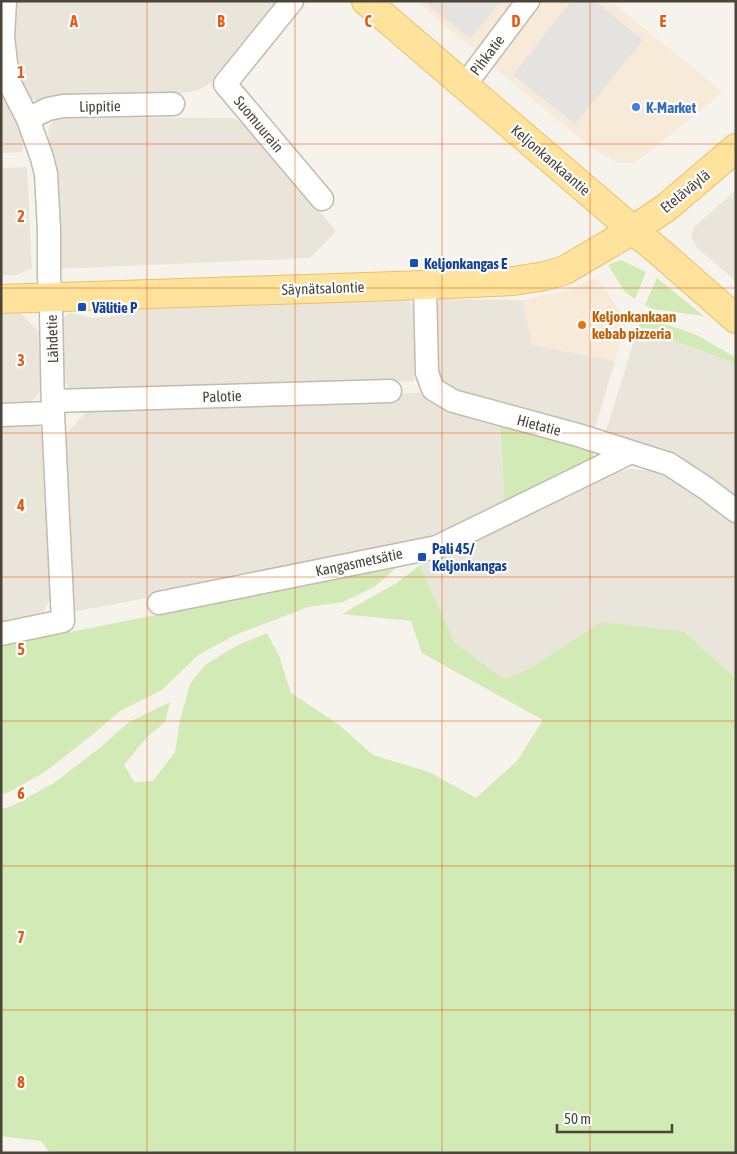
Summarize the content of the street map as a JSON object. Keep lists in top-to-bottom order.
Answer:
{
  "streets": {
    "main road": ["Keljonkankaantie", "Eteläväylä", "Säynätsalontie"],
    "street": [
      "Pihkatie",
      "Lippitie",
      "Suomuurain",
      "Lähdetie",
      "Palotie",
      "Hietatie",
      "Kangasmetsätie"
    ]
  },
  "crossings": [
    ["Pihkatie", "Keljonkankaantie"],
    ["Lippitie", "Lähdetie"],
    ["Keljonkankaantie", "Eteläväylä"],
    ["Keljonkankaantie", "Säynätsalontie"],
    ["Eteläväylä", "Säynätsalontie"],
    ["Säynätsalontie", "Lähdetie"],
    ["Säynätsalontie", "Hietatie"],
    ["Lähdetie", "Palotie"],
    ["Hietatie", "Kangasmetsätie"]
  ],
  "places": {
    "other": ["K-Market", "Keljonkankaan kebab pizzeria"],
    "transit": ["Keljonkangas E", "Välitie P", "Pali 45/ Keljonkangas"]
  },
  "scale_bar": "50 m",
  "grid": {
    "columns": [
      "A",
      "B",
      "C",
      "D",
      "E"
    ],
    "rows": [
      "1",
      "2",
      "3",
      "4",
      "5",
      "6",
      "7",
      "8"
    ]
  }
}
